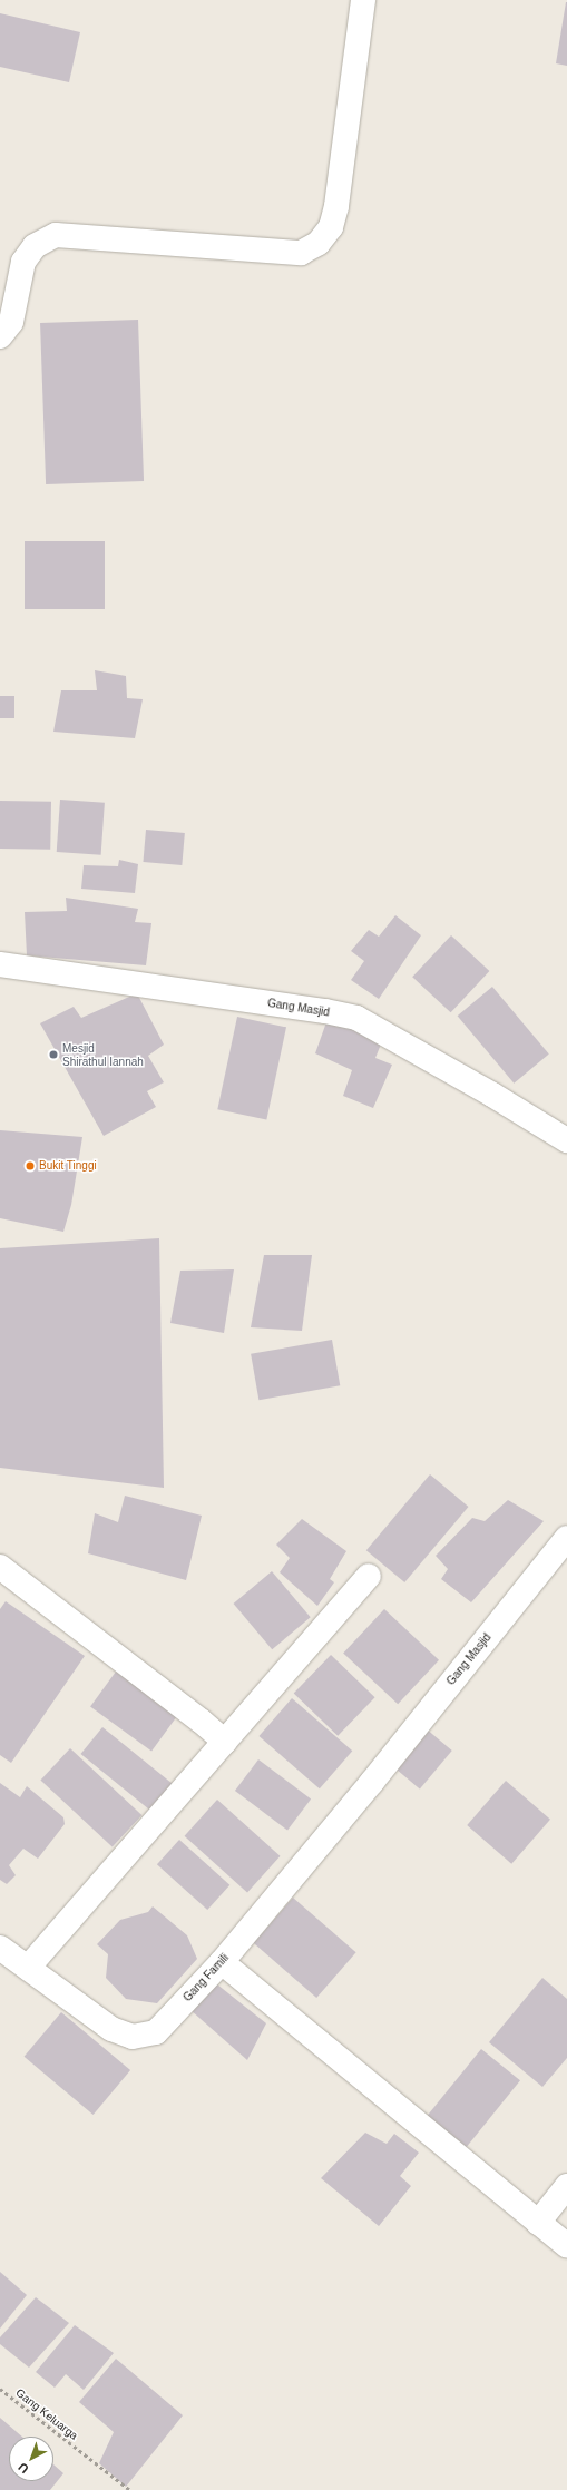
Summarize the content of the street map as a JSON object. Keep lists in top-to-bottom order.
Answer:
{
  "streets": {
    "street": ["Gang Masjid", "Gang Famili"],
    "path": ["Gang Keluarga"]
  },
  "crossings": [
    ["Gang Masjid", "Gang Famili"]
  ],
  "places": ["Mesjid Shirathul Iannah", "Bukit Tinggi"],
  "north": "bottom left"
}
